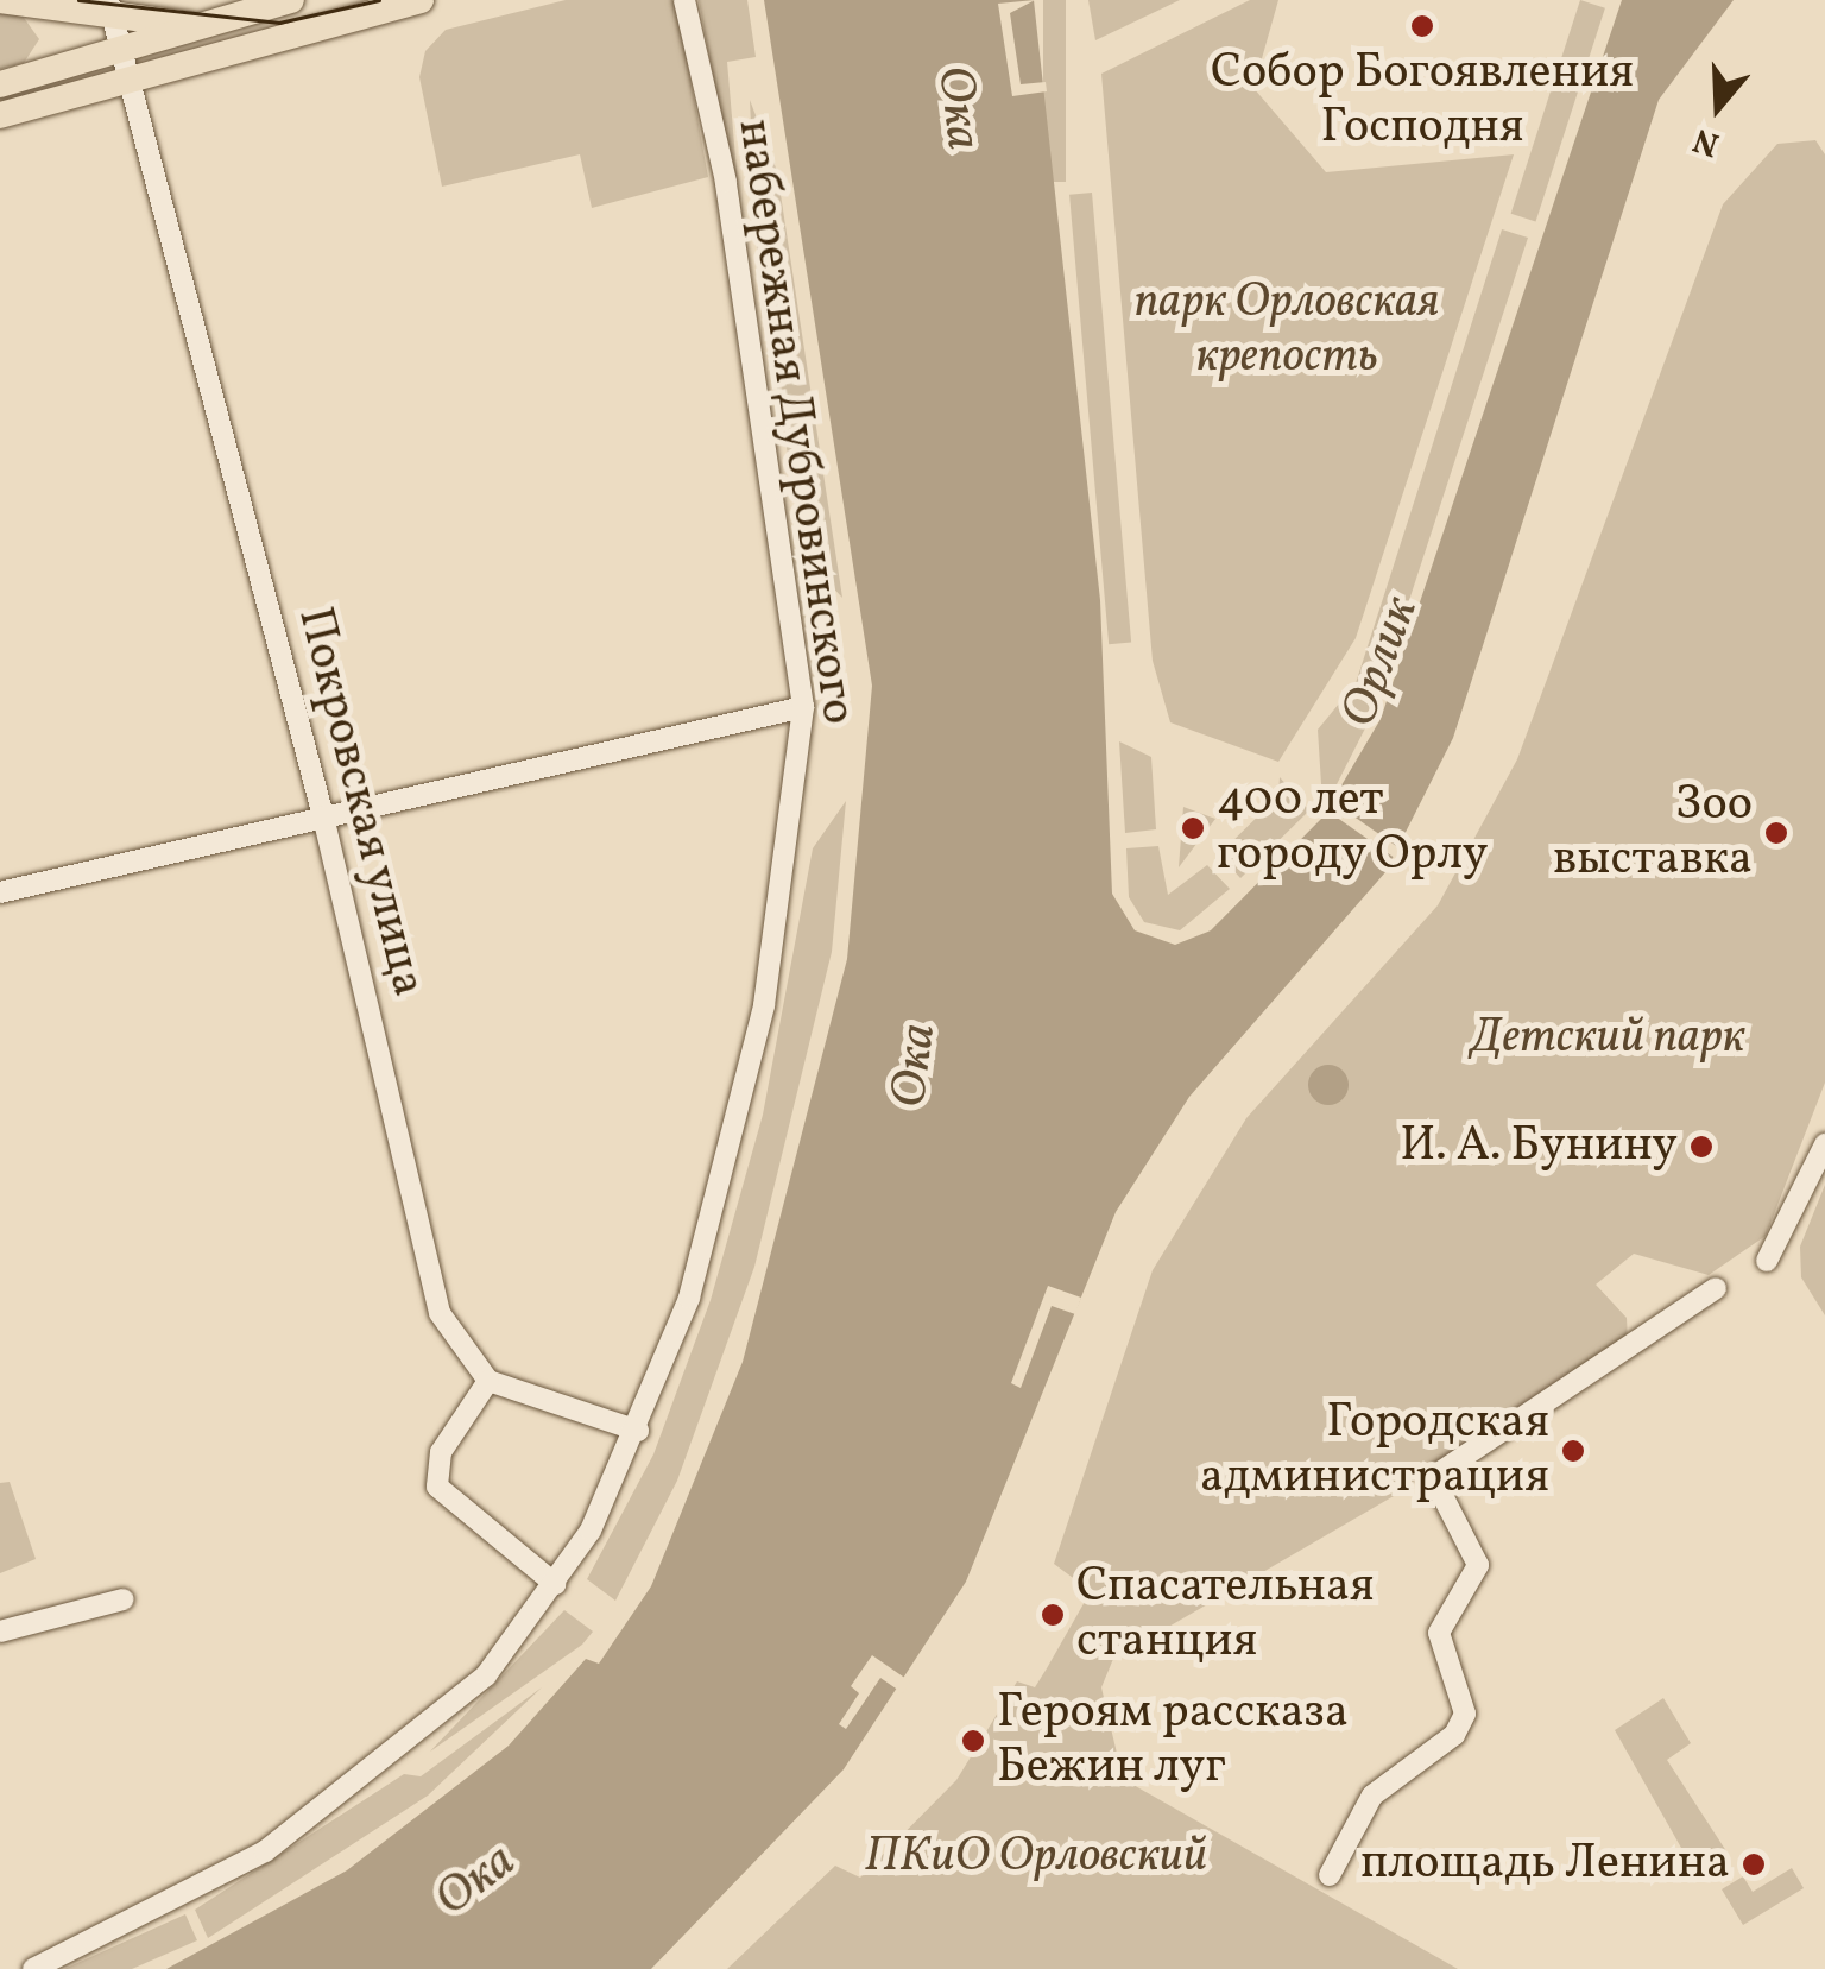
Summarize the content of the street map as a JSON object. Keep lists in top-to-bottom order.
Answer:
{
  "streets": {
    "street": ["набережная Дубровинского", "Покровская улица"]
  },
  "water": ["Ока", "Орлик"],
  "parks": ["парк Орловская крепость", "Детский парк", "ПКиО Орловский"],
  "places": [
    "Собор Богоявления Господня",
    "400 лет городу Орлу",
    "Зоо выставка",
    "И. А. Бунину",
    "Городская администрация",
    "Спасательная станция",
    "Героям рассказа Бежин луг",
    "площадь Ленина"
  ],
  "north": "bottom"
}
